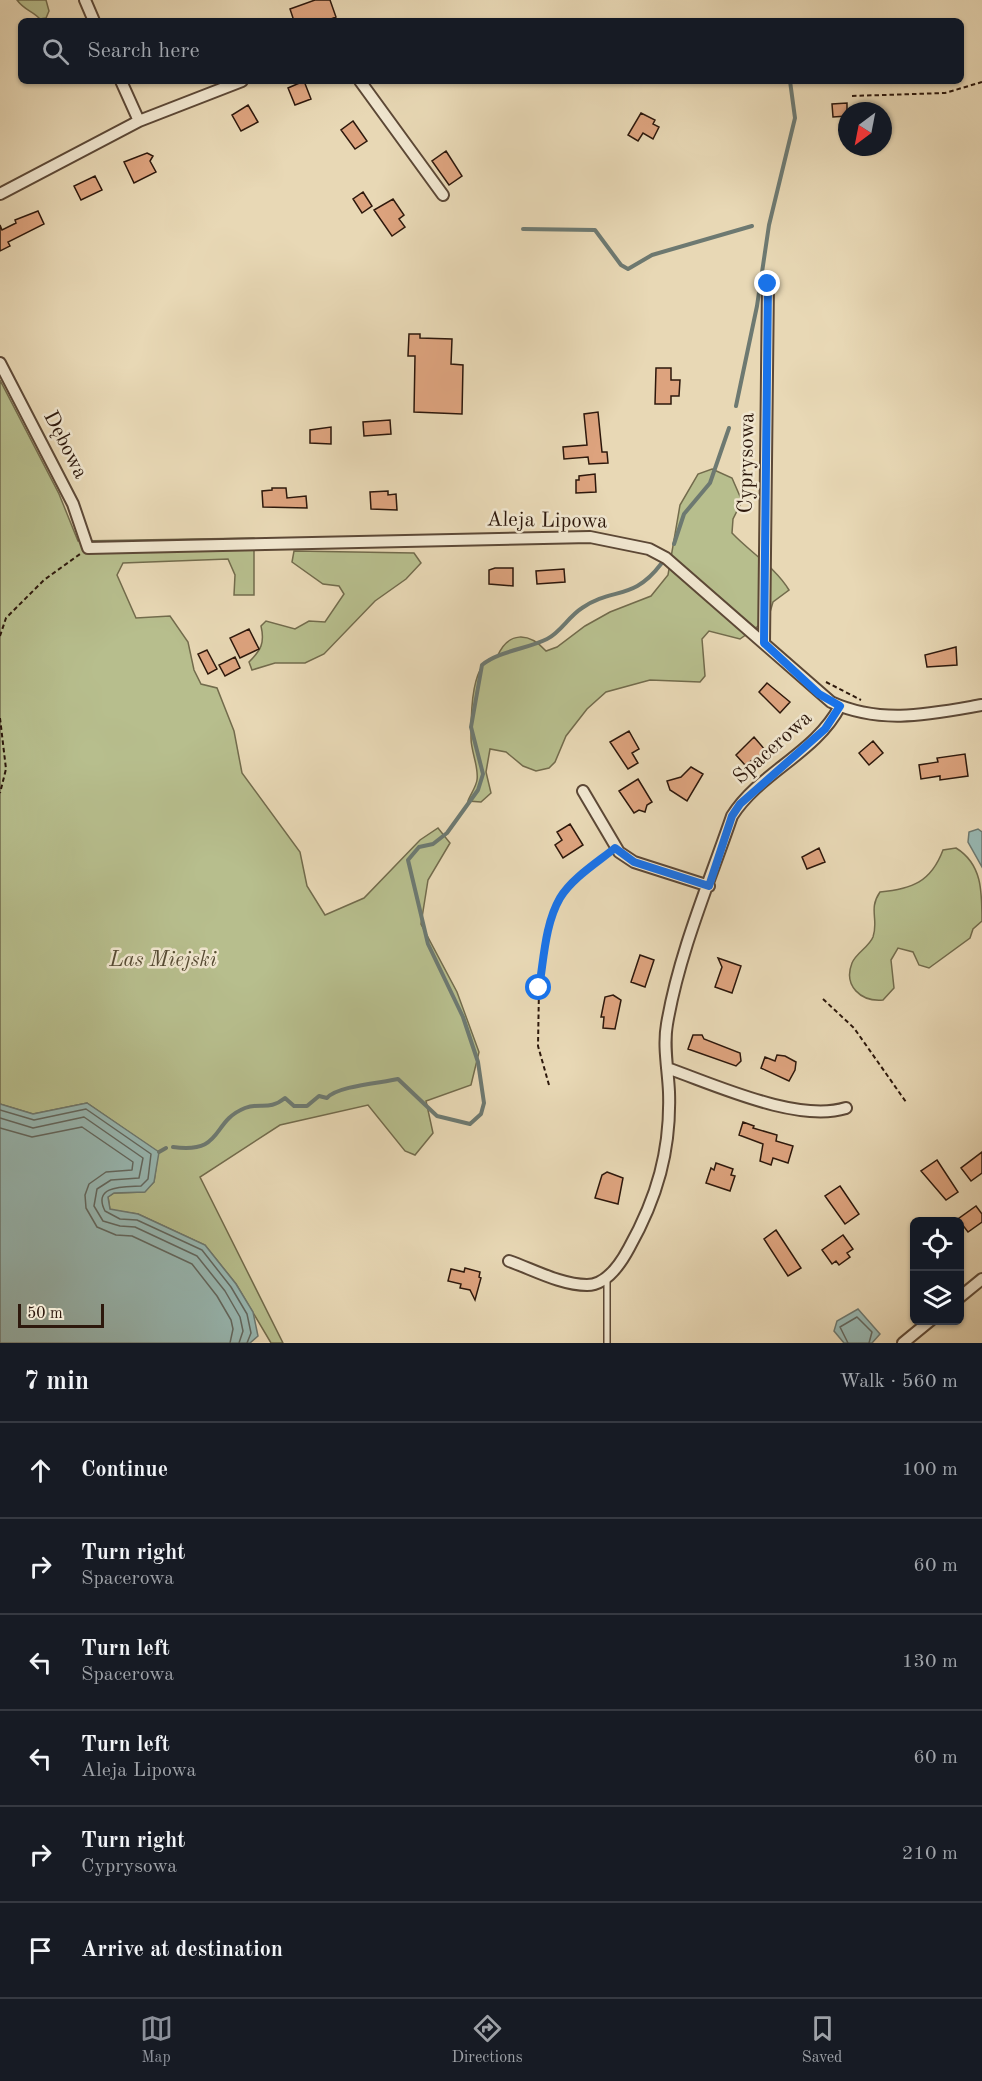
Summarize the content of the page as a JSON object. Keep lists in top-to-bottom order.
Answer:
{
  "streets": {
    "street": [
      "Dębowa",
      "Cyprysowa",
      "Aleja Lipowa",
      "Spacerowa"
    ]
  },
  "crossings": [
    ["Dębowa", "Aleja Lipowa"],
    ["Cyprysowa", "Aleja Lipowa"],
    ["Aleja Lipowa", "Spacerowa"]
  ],
  "parks": ["Las Miejski"],
  "scale_bar": "50 m",
  "north": "bottom left",
  "page": {
    "search": "Search here",
    "scale": "50 m",
    "heading": ["7 min", "Walk · 560 m"],
    "list": [
      ["Continue", "100 m"],
      ["Turn right", "Spacerowa", "60 m"],
      ["Turn left", "Spacerowa", "130 m"],
      ["Turn left", "Aleja Lipowa", "60 m"],
      ["Turn right", "Cyprysowa", "210 m"],
      "Arrive at destination"
    ],
    "nav": ["Map", "Directions", "Saved"]
  }
}
